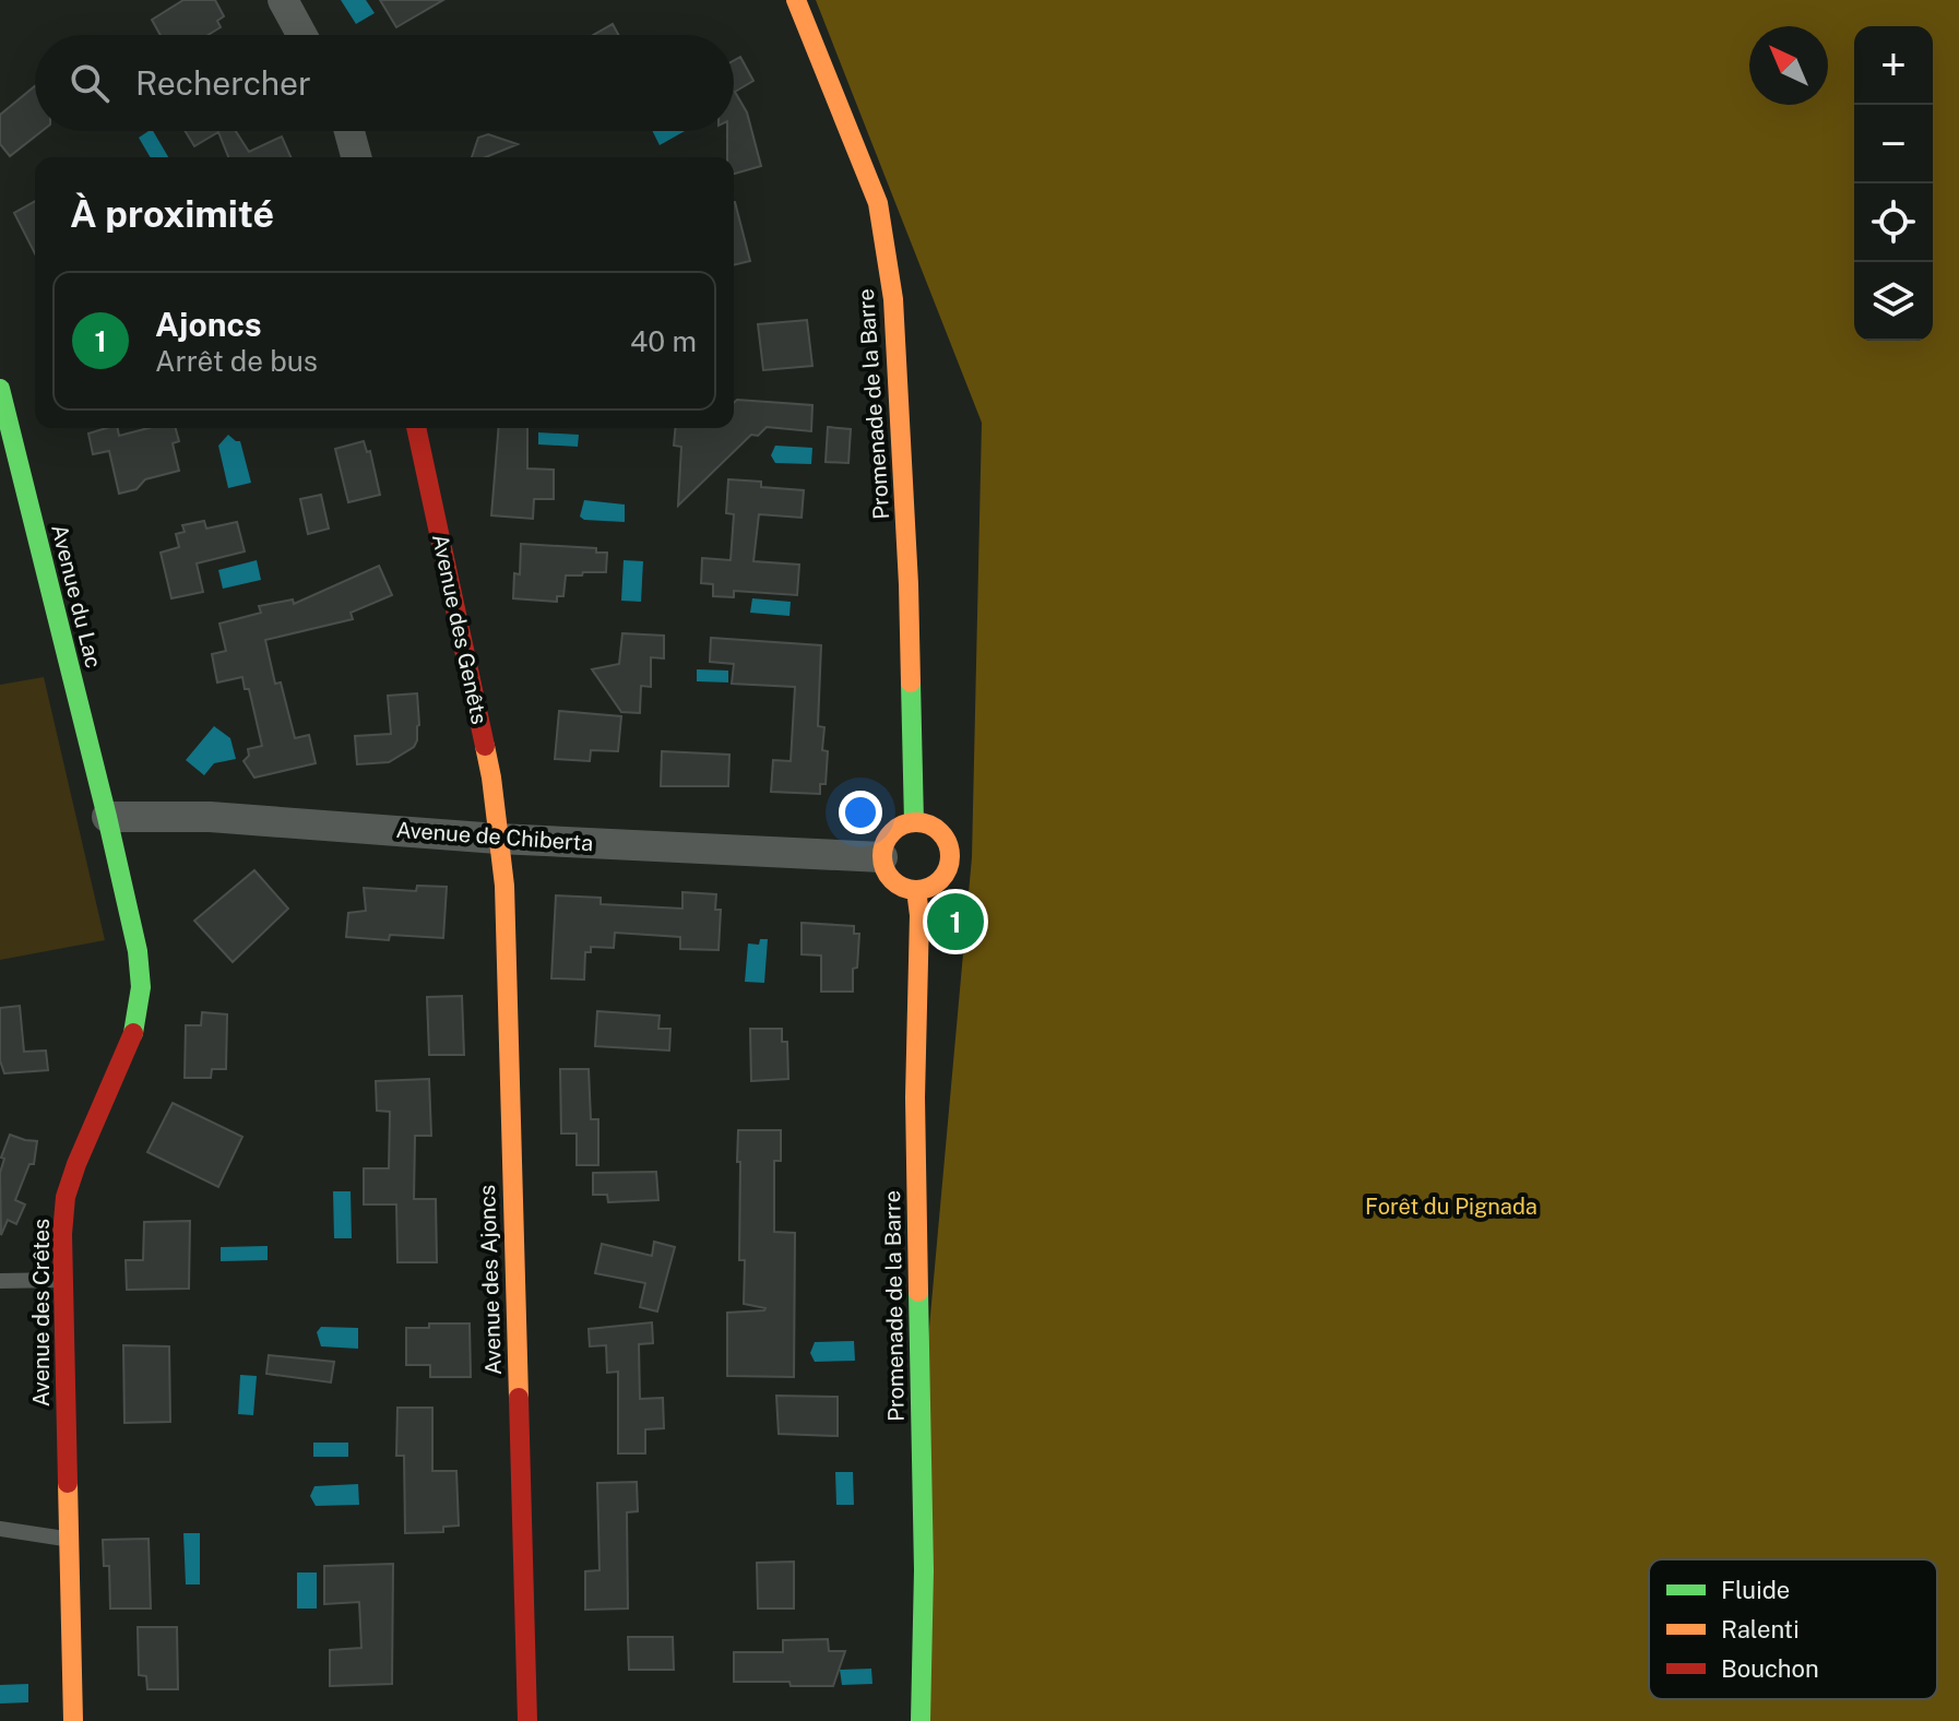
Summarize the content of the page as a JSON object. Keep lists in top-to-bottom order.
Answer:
{
  "streets": {
    "street": [
      "Promenade de la Barre",
      "Avenue du Lac",
      "Avenue des Genêts",
      "Avenue de Chiberta",
      "Avenue des Ajoncs",
      "Avenue des Crêtes"
    ]
  },
  "crossings": [
    ["Promenade de la Barre", "Avenue de Chiberta"],
    ["Avenue du Lac", "Avenue de Chiberta"],
    ["Avenue du Lac", "Avenue des Crêtes"],
    ["Avenue des Genêts", "Avenue de Chiberta"],
    ["Avenue des Genêts", "Avenue des Ajoncs"],
    ["Avenue de Chiberta", "Avenue des Ajoncs"],
    ["Avenue de Chiberta", "Avenue des Crêtes"]
  ],
  "parks": ["Forêt du Pignada"],
  "legend": ["Fluide", "Ralenti", "Bouchon"],
  "north": "top left",
  "page": {
    "map_buttons": ["+", "−"],
    "search": "Rechercher",
    "heading": "À proximité",
    "list": [
      {
        "mark": "1",
        "name": "Ajoncs",
        "note": "Arrêt de bus",
        "value": "40 m"
      }
    ],
    "pins": "1"
  }
}
